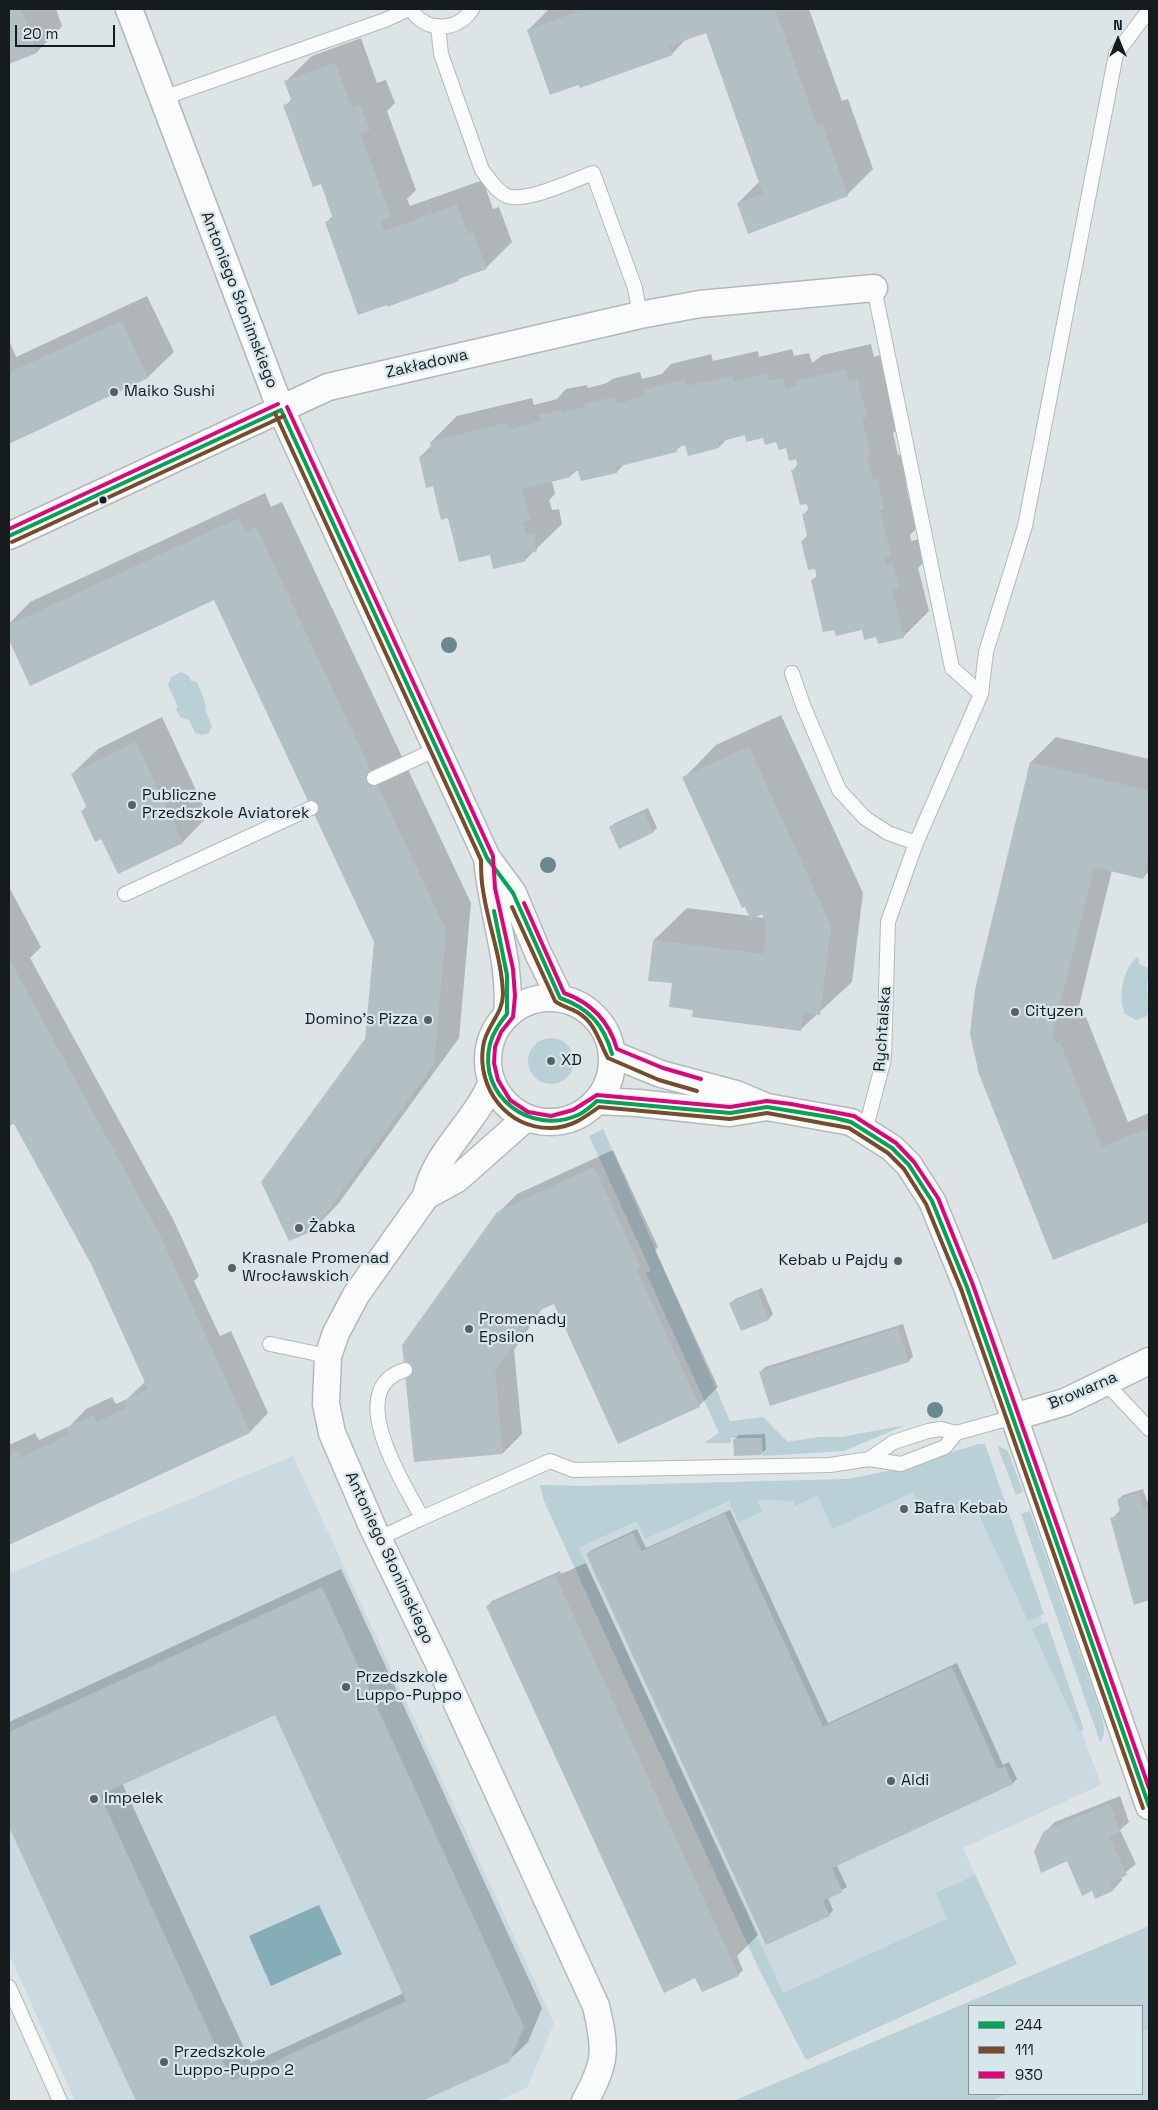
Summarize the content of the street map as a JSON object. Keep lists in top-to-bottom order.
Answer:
{
  "streets": {
    "street": ["Antoniego Słonimskiego", "Zakładowa", "Browarna"],
    "lane": ["Rychtalska"]
  },
  "crossings": [
    ["Antoniego Słonimskiego", "Zakładowa"]
  ],
  "places": [
    "Maiko Sushi",
    "Publiczne Przedszkole Aviatorek",
    "Cityzen",
    "Domino's Pizza",
    "XD",
    "Żabka",
    "Kebab u Pajdy",
    "Krasnale Promenad Wrocławskich",
    "Promenady Epsilon",
    "Bafra Kebab",
    "Przedszkole Luppo-Puppo",
    "Aldi",
    "Impelek",
    "Przedszkole Luppo-Puppo 2"
  ],
  "lines": ["transit line 930", "transit line 244", "transit line 111"],
  "legend": ["244", "111", "930"],
  "scale_bar": "20 m",
  "north": "top"
}
